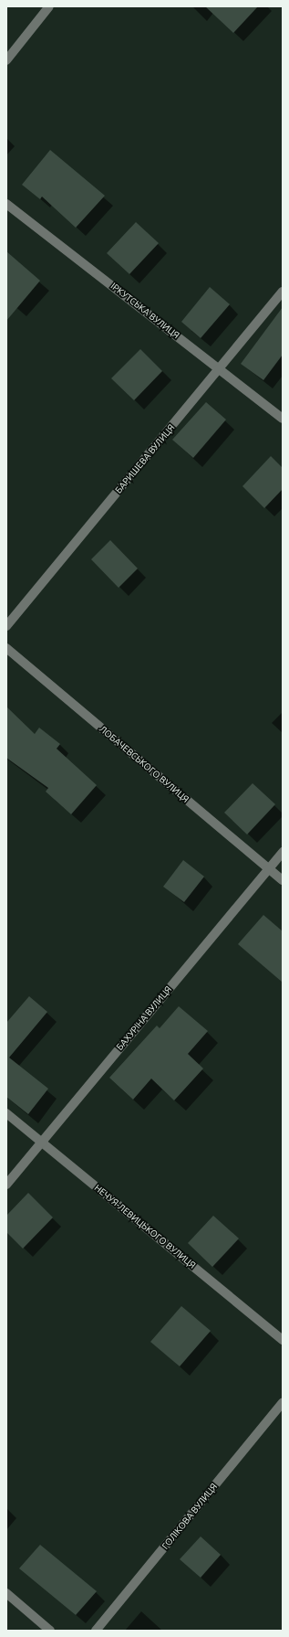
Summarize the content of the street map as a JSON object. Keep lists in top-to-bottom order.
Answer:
{
  "streets": {
    "street": [
      "ІРКУТСЬКА ВУЛИЦЯ",
      "БАРИШЕВА ВУЛИЦЯ",
      "ЛОБАЧЕВСЬКОГО ВУЛИЦЯ",
      "БАХУРІНА ВУЛИЦЯ",
      "НЕЧУЯ-ЛЕВИЦЬКОГО ВУЛИЦЯ",
      "ГОЛІКОВА ВУЛИЦЯ"
    ]
  },
  "crossings": [
    ["ІРКУТСЬКА ВУЛИЦЯ", "БАРИШЕВА ВУЛИЦЯ"],
    ["ЛОБАЧЕВСЬКОГО ВУЛИЦЯ", "БАХУРІНА ВУЛИЦЯ"],
    ["БАХУРІНА ВУЛИЦЯ", "НЕЧУЯ-ЛЕВИЦЬКОГО ВУЛИЦЯ"]
  ]
}
